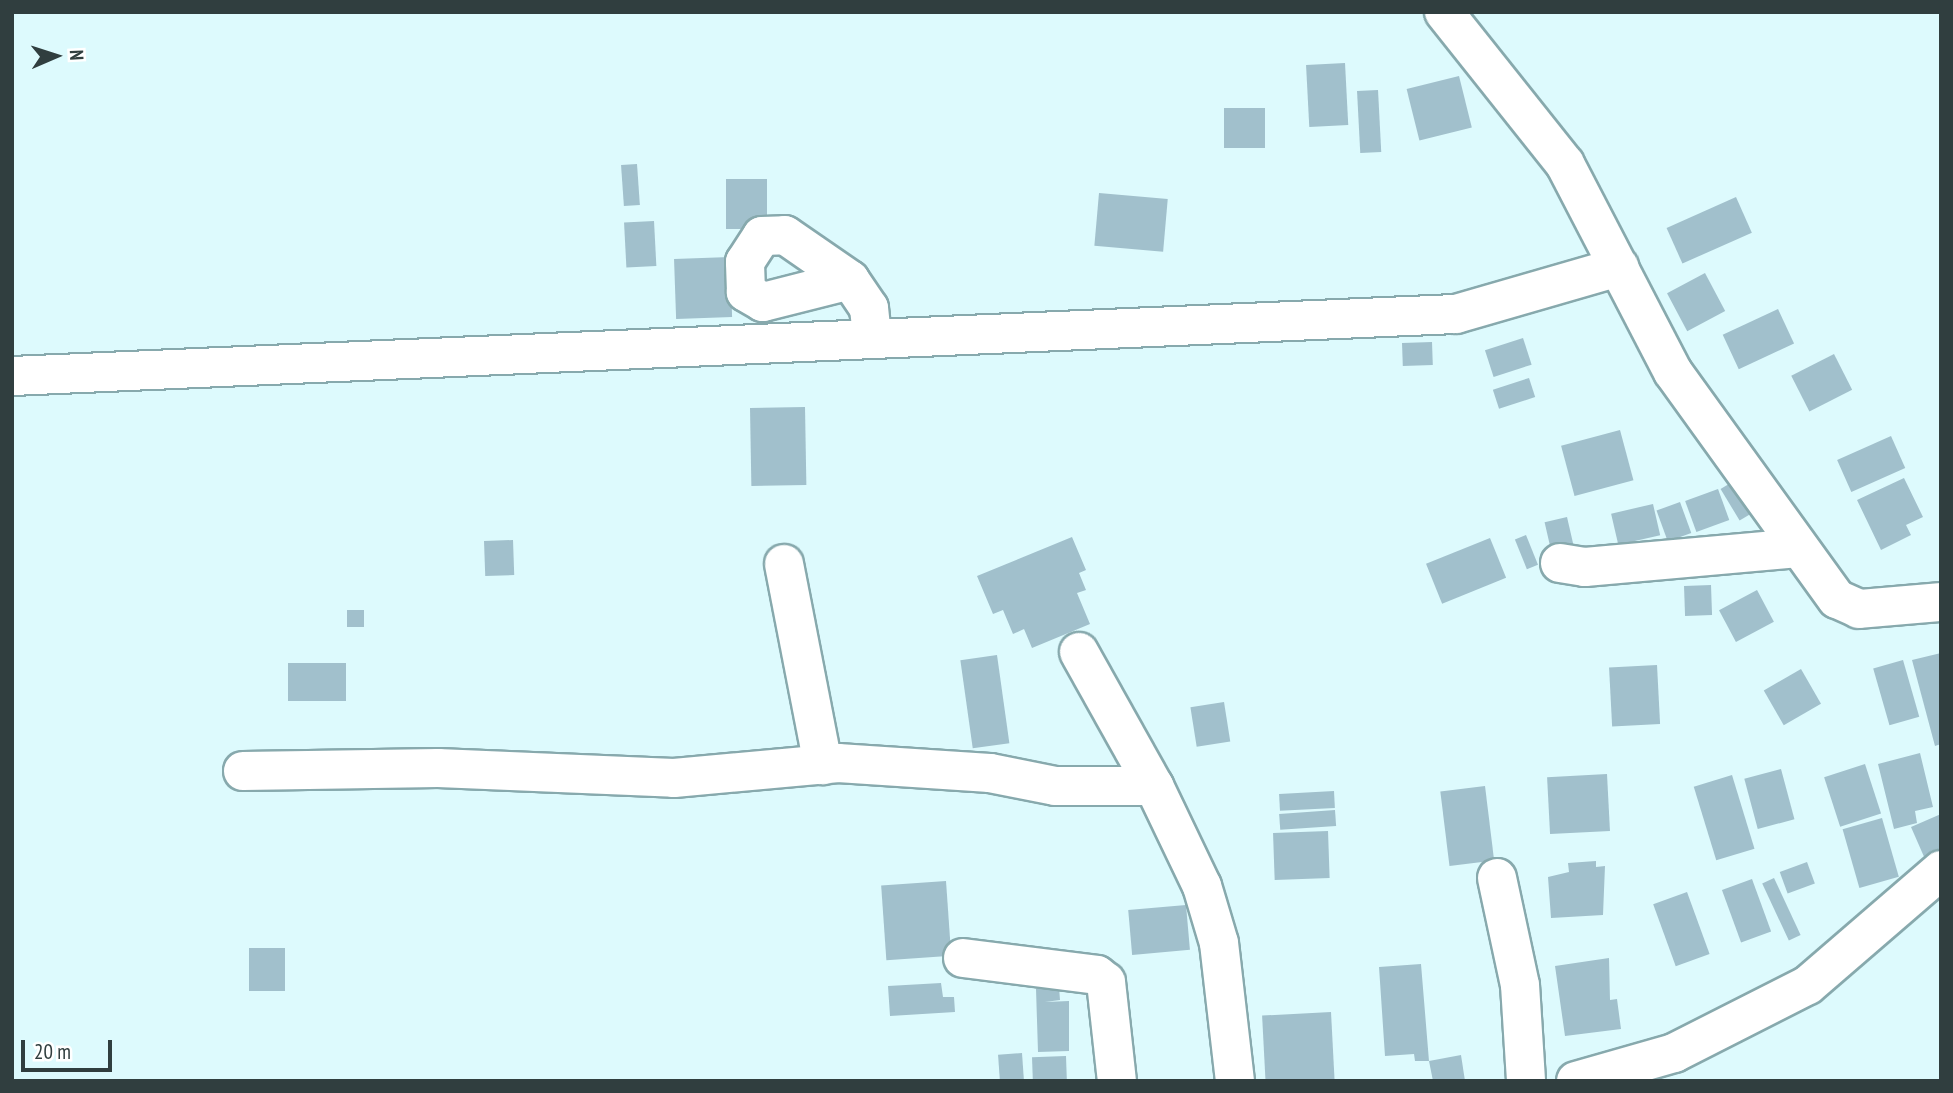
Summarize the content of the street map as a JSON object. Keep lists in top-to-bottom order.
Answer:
{
  "scale_bar": "20 m",
  "north": "right"
}
